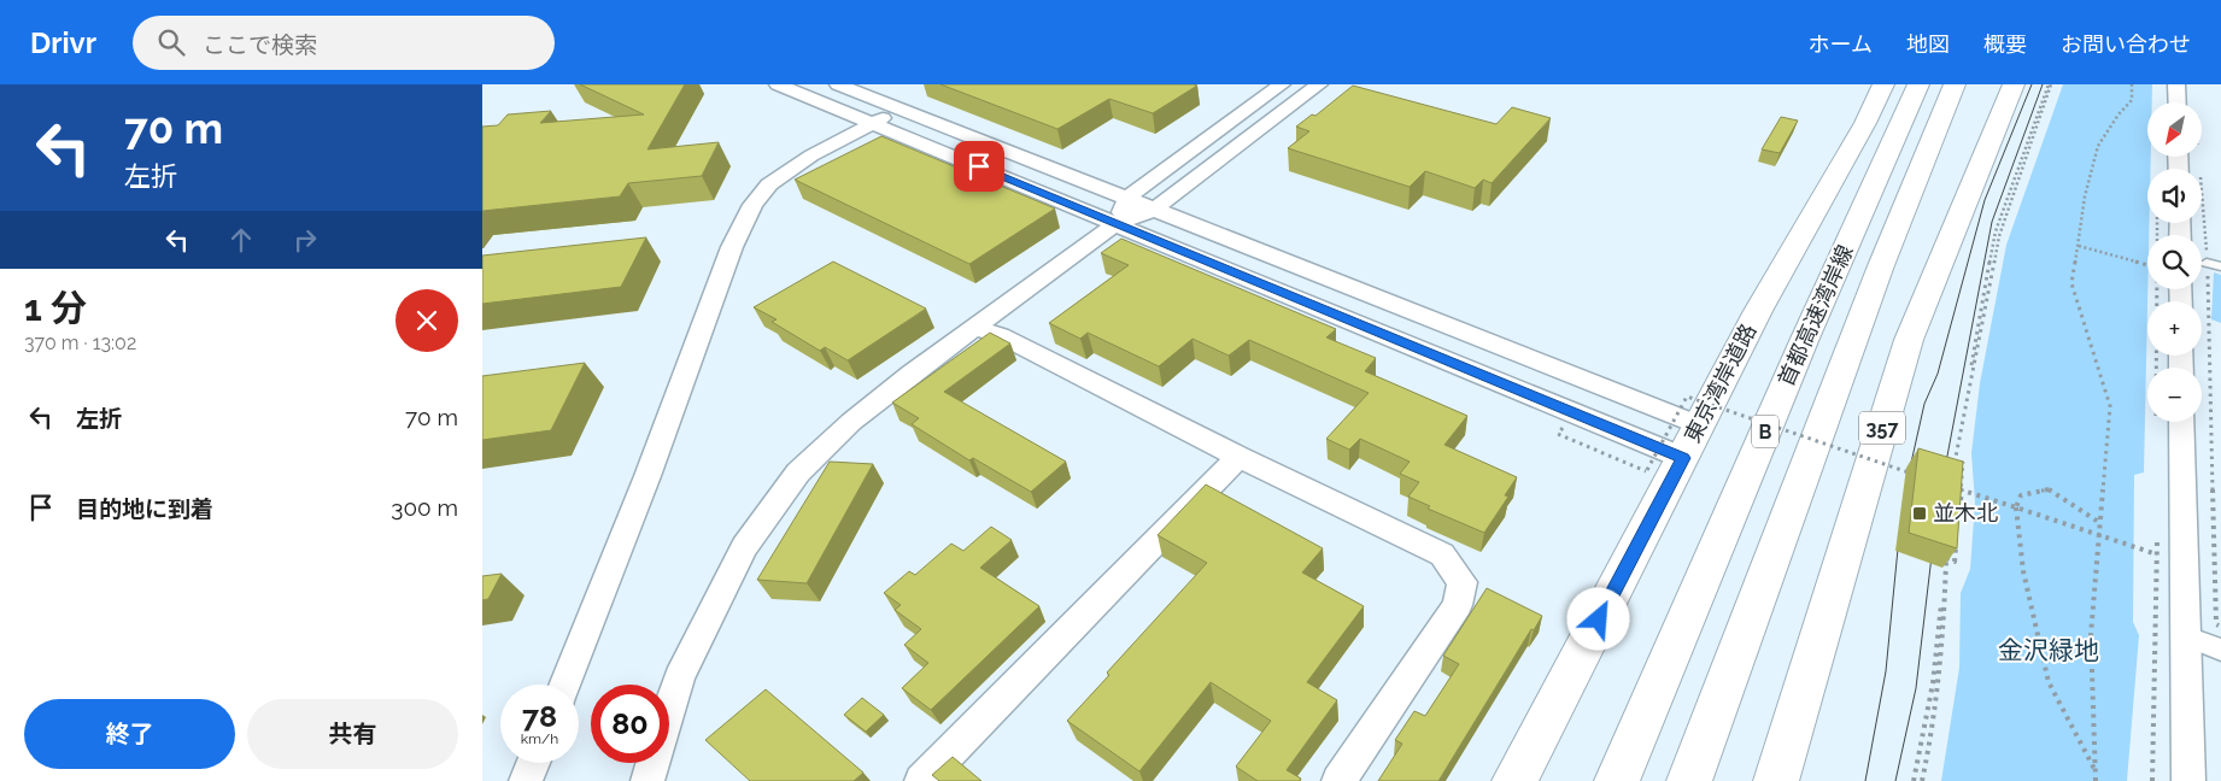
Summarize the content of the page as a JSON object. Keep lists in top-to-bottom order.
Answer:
{
  "streets": {
    "highway": [
      "首都高速湾岸線",
      "東京湾岸道路",
      "357",
      "B"
    ]
  },
  "parks": ["金沢緑地"],
  "places": {
    "transit": ["並木北"]
  },
  "north": "bottom left",
  "page": {
    "header": "Drivr",
    "search": "ここで検索",
    "nav": [
      "ホーム",
      "地図",
      "概要",
      "お問い合わせ"
    ],
    "turn": ["70 m", "左折"],
    "map_buttons": ["+", "−"],
    "heading": ["1 分", "370 m · 13:02"],
    "list": [
      {
        "name": "左折",
        "value": "70 m"
      },
      {
        "name": "目的地に到着",
        "value": "300 m"
      }
    ],
    "speed": "78 km/h",
    "limit": "80",
    "buttons": ["終了", "共有"]
  }
}
